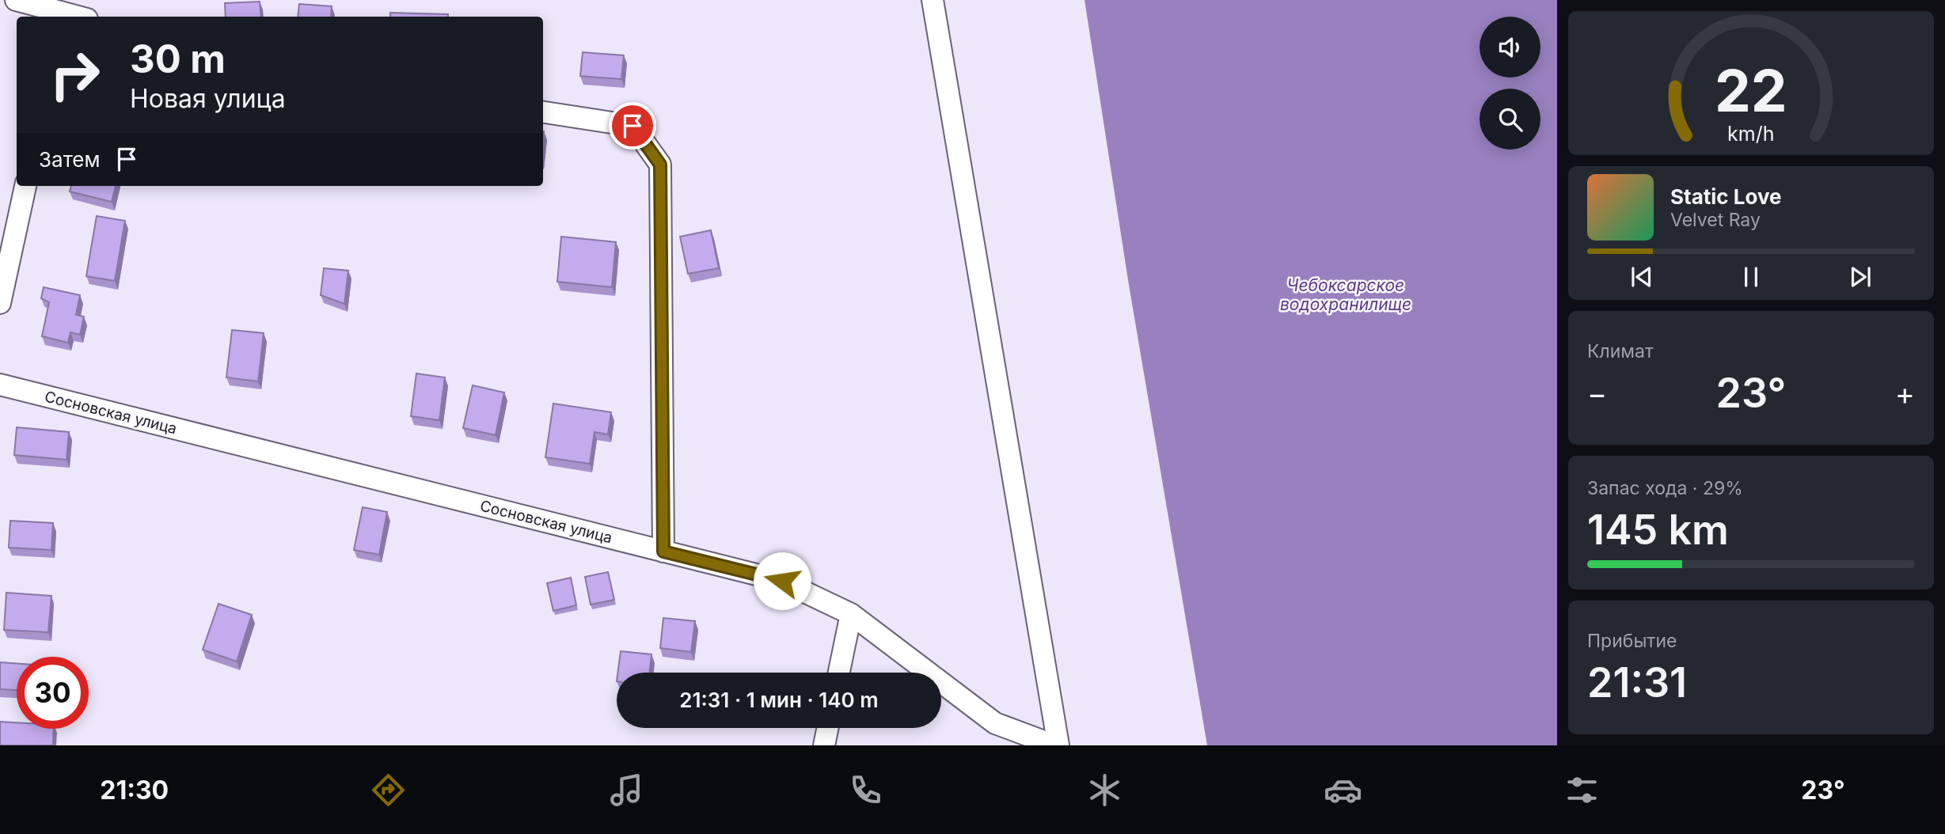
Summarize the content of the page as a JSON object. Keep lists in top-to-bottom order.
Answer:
{
  "streets": {
    "street": ["Сосновская улица"]
  },
  "water": ["Чебоксарское водохранилище"],
  "page": {
    "turn": ["30 m", "Новая улица"],
    "then": "Затем",
    "song": ["Static Love", "Velvet Ray"],
    "tile": [
      "Климат",
      ["Запас хода · 29%", "145 km"],
      ["Прибытие", "21:31"]
    ],
    "heat": ["−", "23°", "+"],
    "limit": "30",
    "trip": "21:31 · 1 мин · 140 m",
    "tabs": ["21:30", "23°"],
    "gauge": ["22", "km/h"]
  }
}
